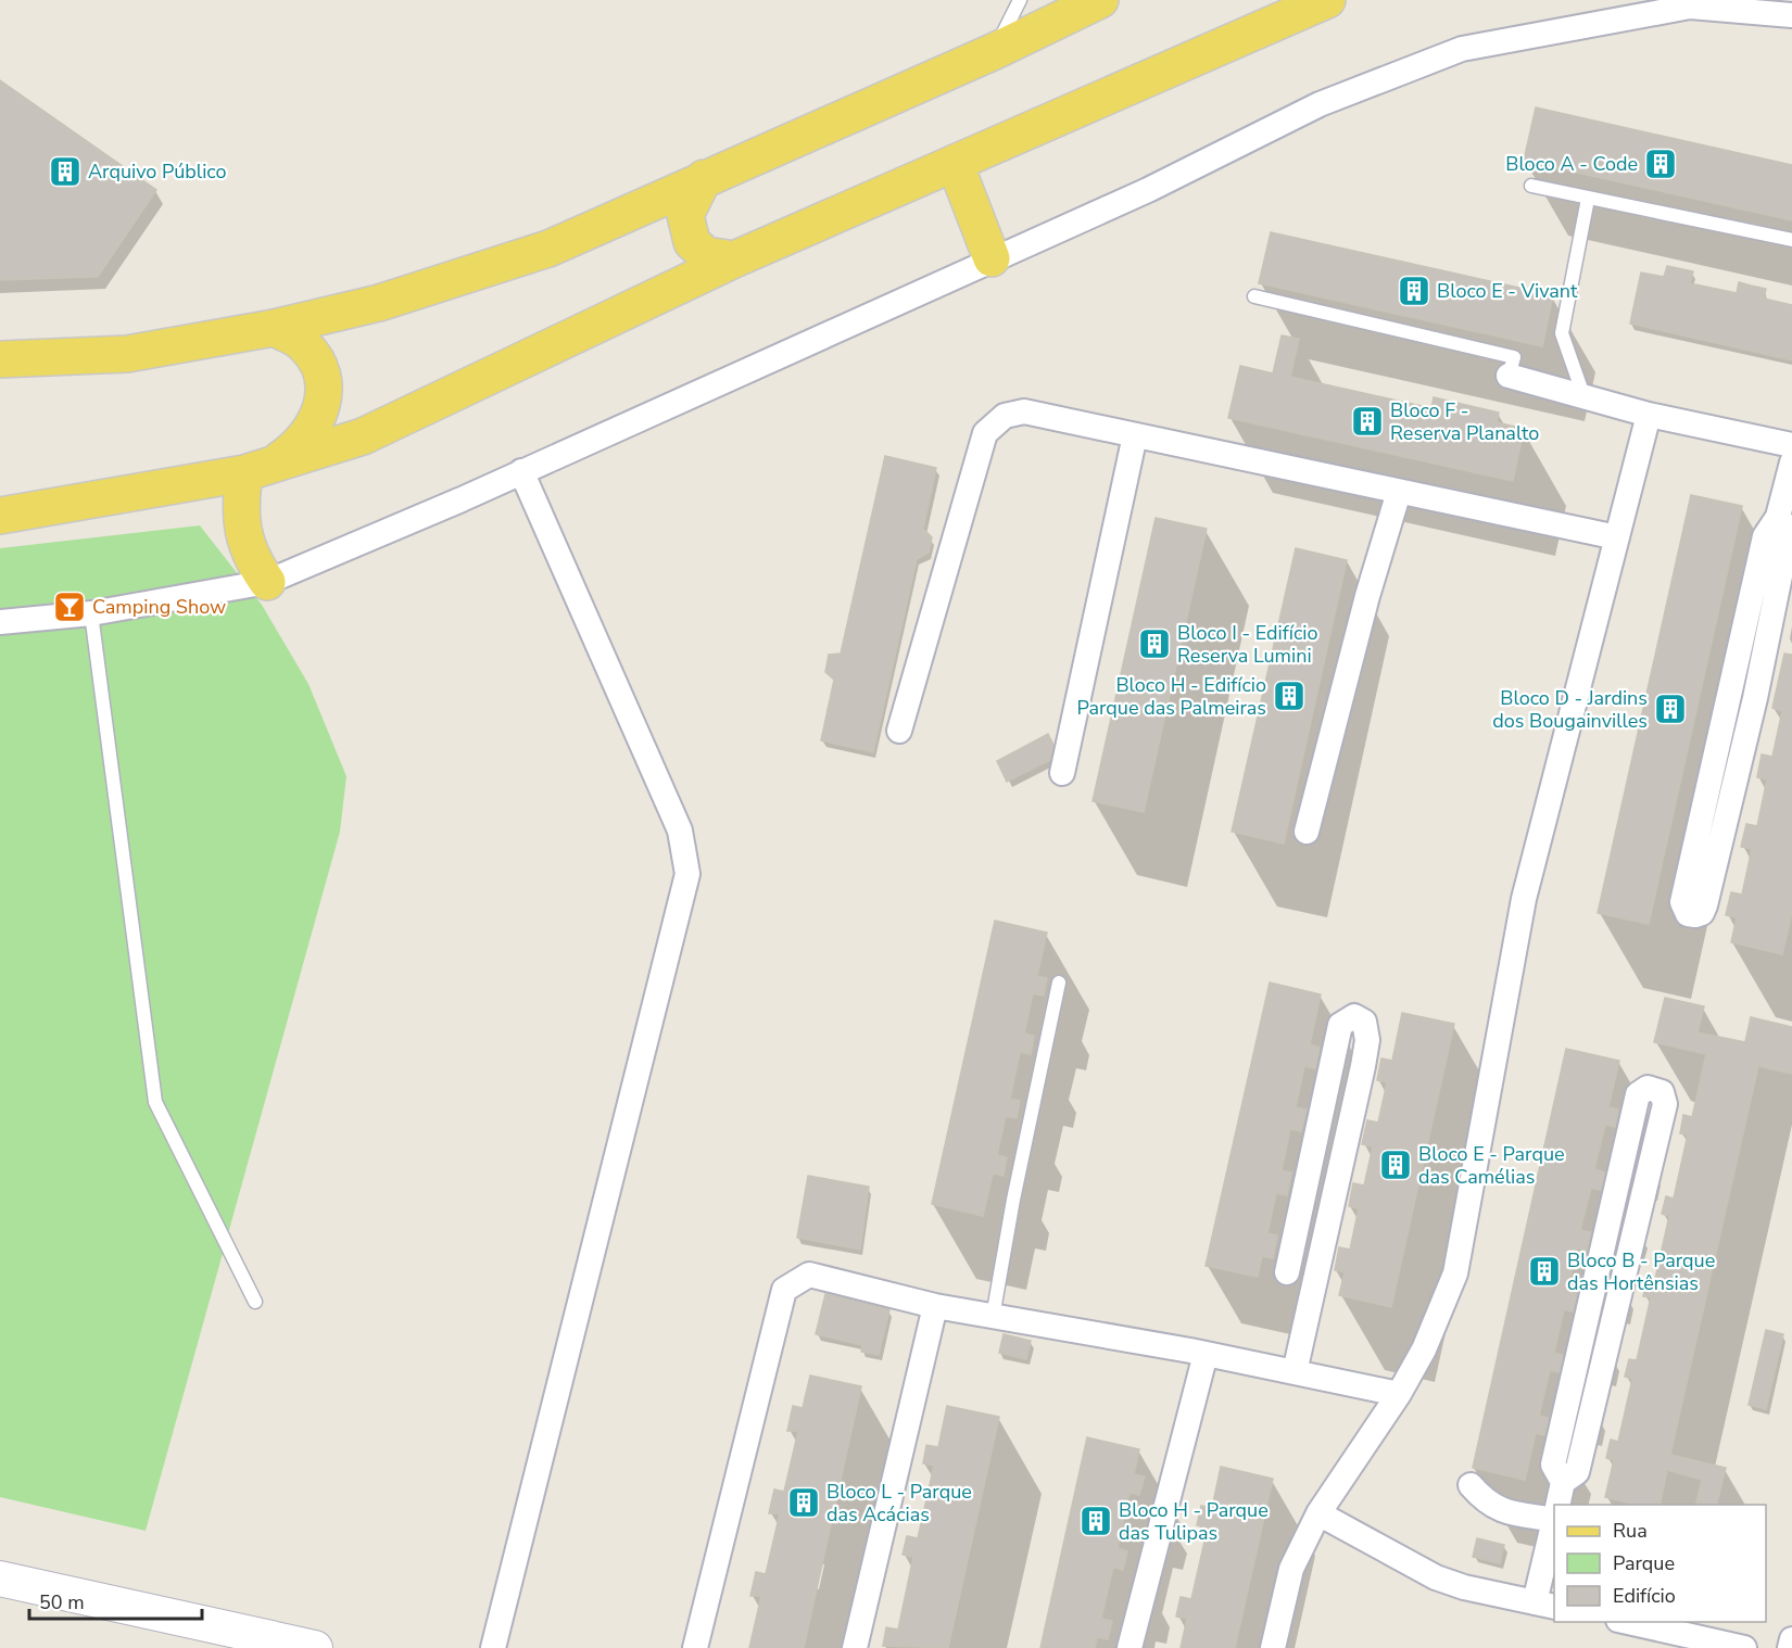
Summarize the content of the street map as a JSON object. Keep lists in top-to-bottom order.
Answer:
{
  "places": {
    "building": [
      "Bloco A - Code",
      "Arquivo Público",
      "Bloco E - Vivant",
      "Bloco F - Reserva Planalto",
      "Bloco I - Edifício Reserva Lumini",
      "Bloco H - Edifício Parque das Palmeiras",
      "Bloco D - Jardins dos Bougainvilles",
      "Bloco E - Parque das Camélias",
      "Bloco B - Parque das Hortênsias",
      "Bloco L - Parque das Acácias",
      "Bloco H - Parque das Tulipas"
    ],
    "bar": ["Camping Show"]
  },
  "legend": ["Rua", "Parque", "Edifício"],
  "scale_bar": "50 m"
}
